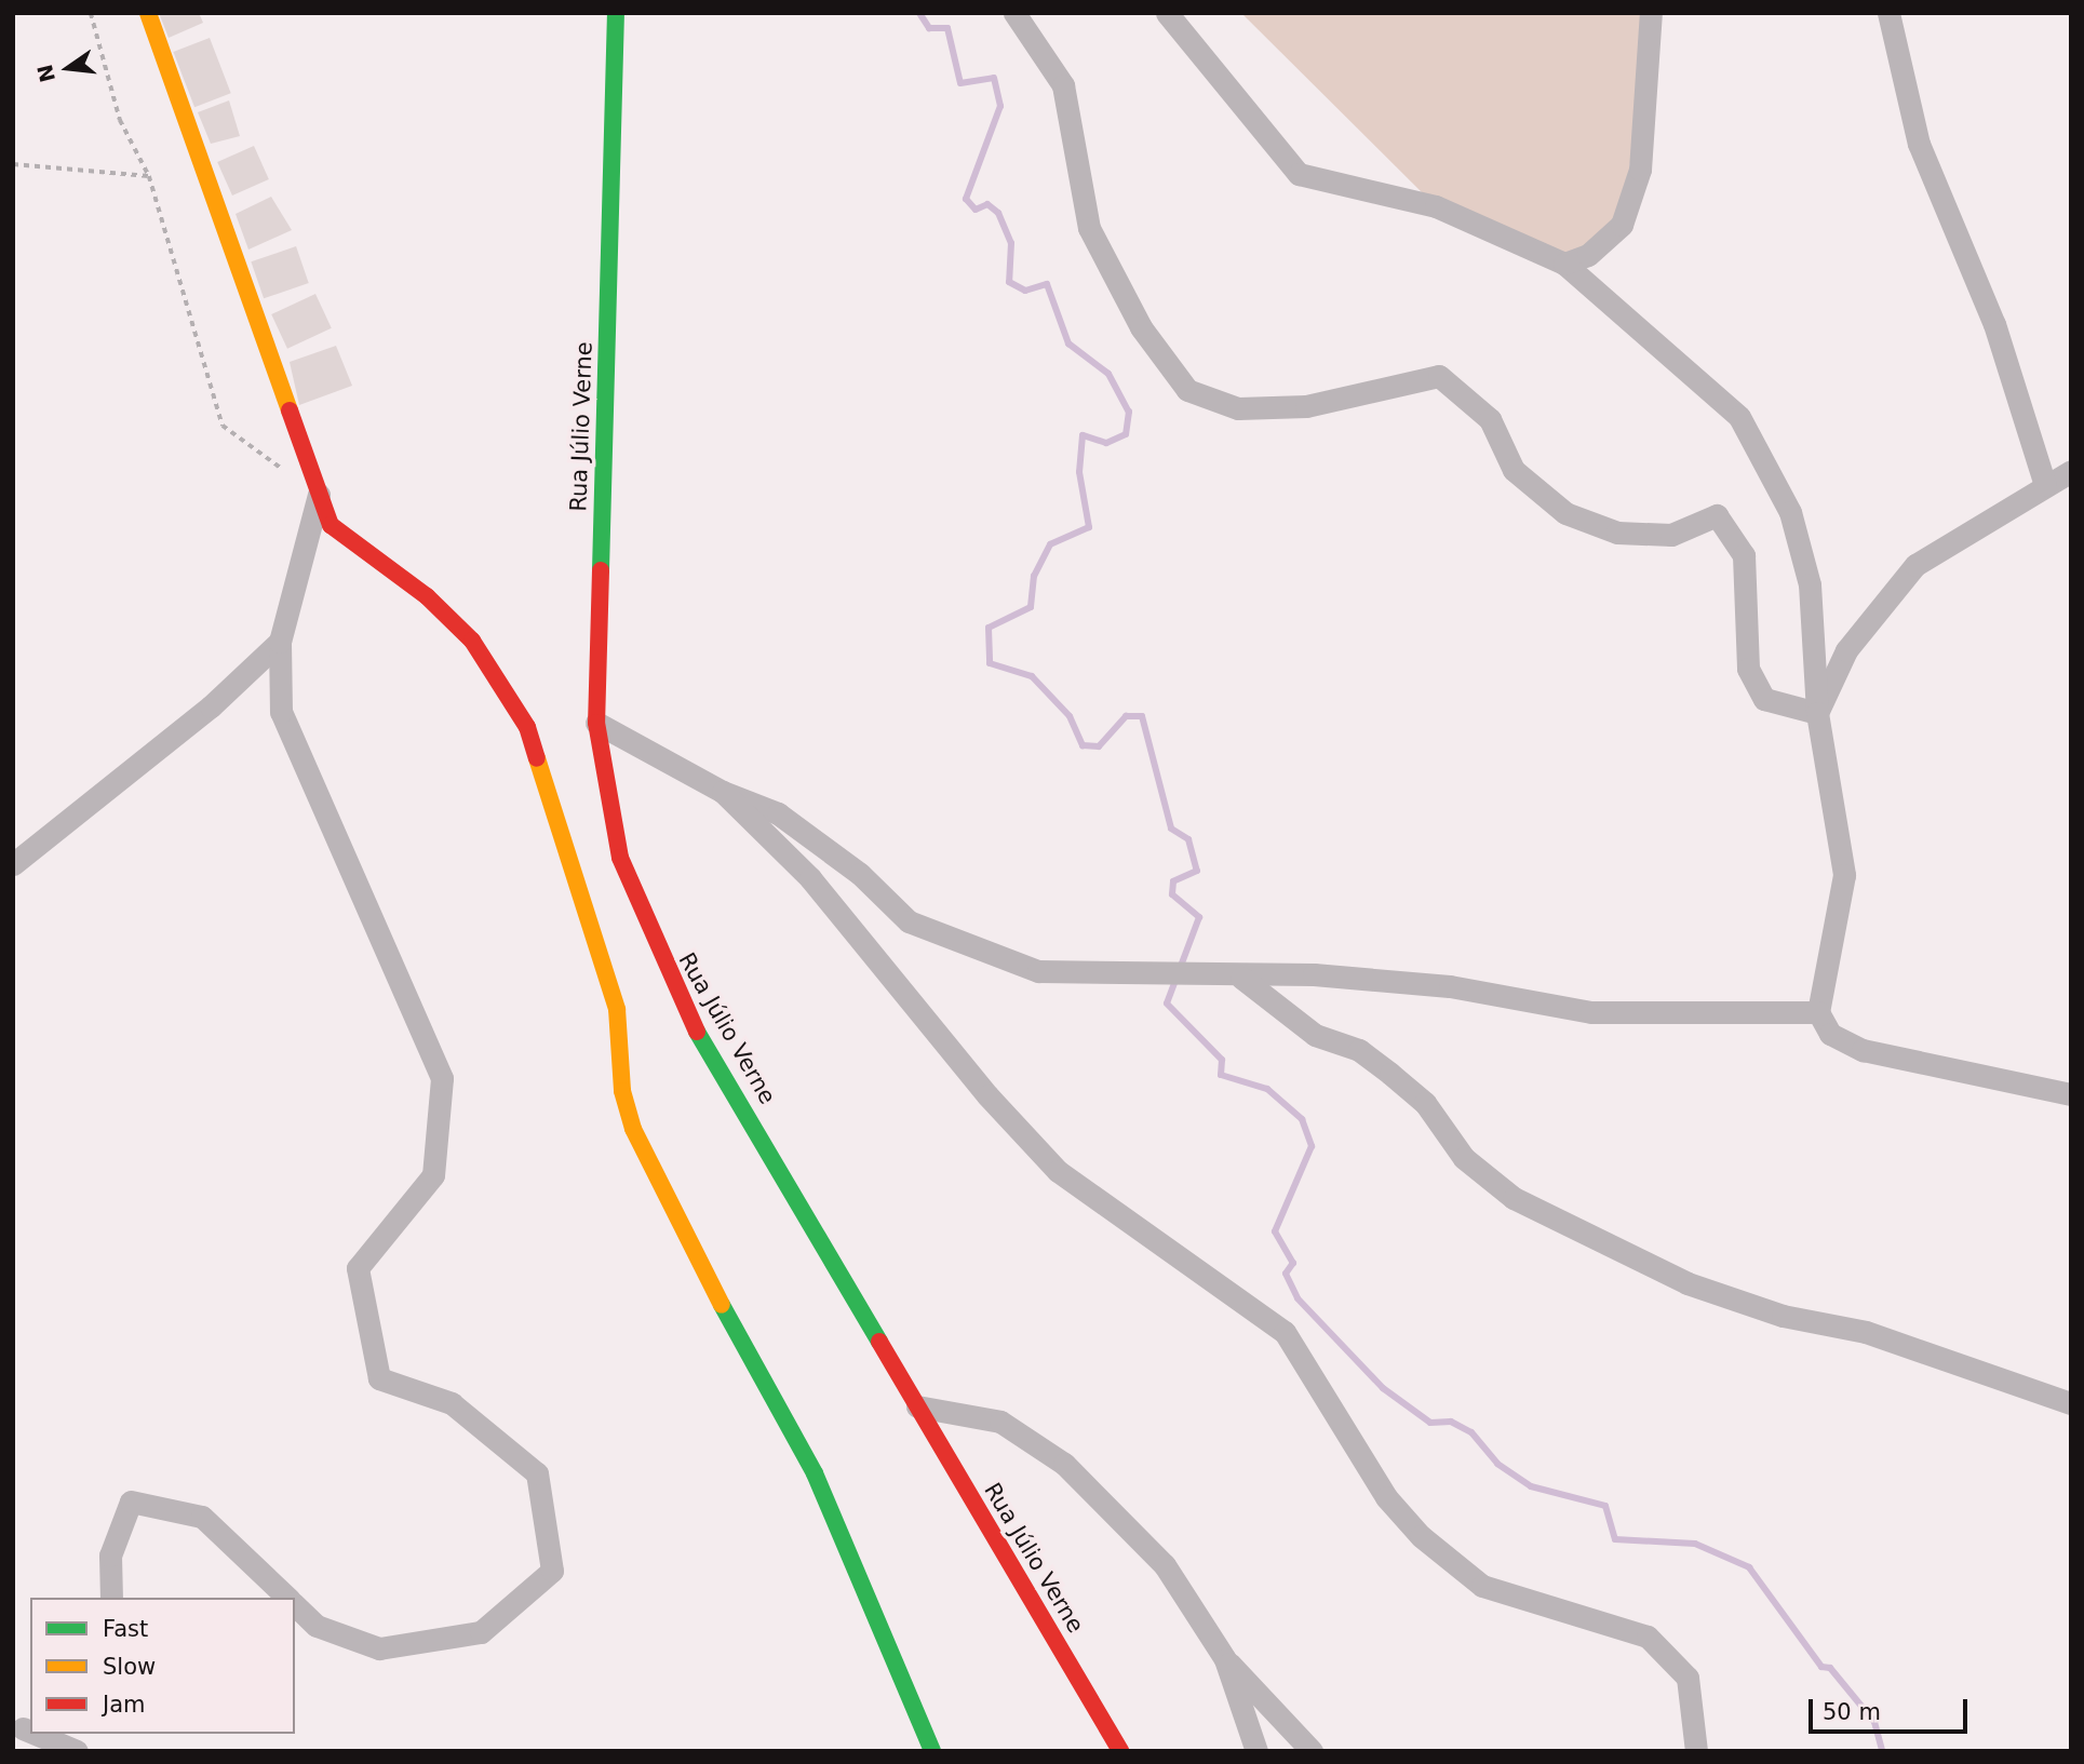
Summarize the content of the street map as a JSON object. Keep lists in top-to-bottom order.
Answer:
{
  "streets": {
    "street": ["Rua Júlio Verne"]
  },
  "legend": ["Fast", "Slow", "Jam"],
  "scale_bar": "50 m",
  "north": "left"
}
